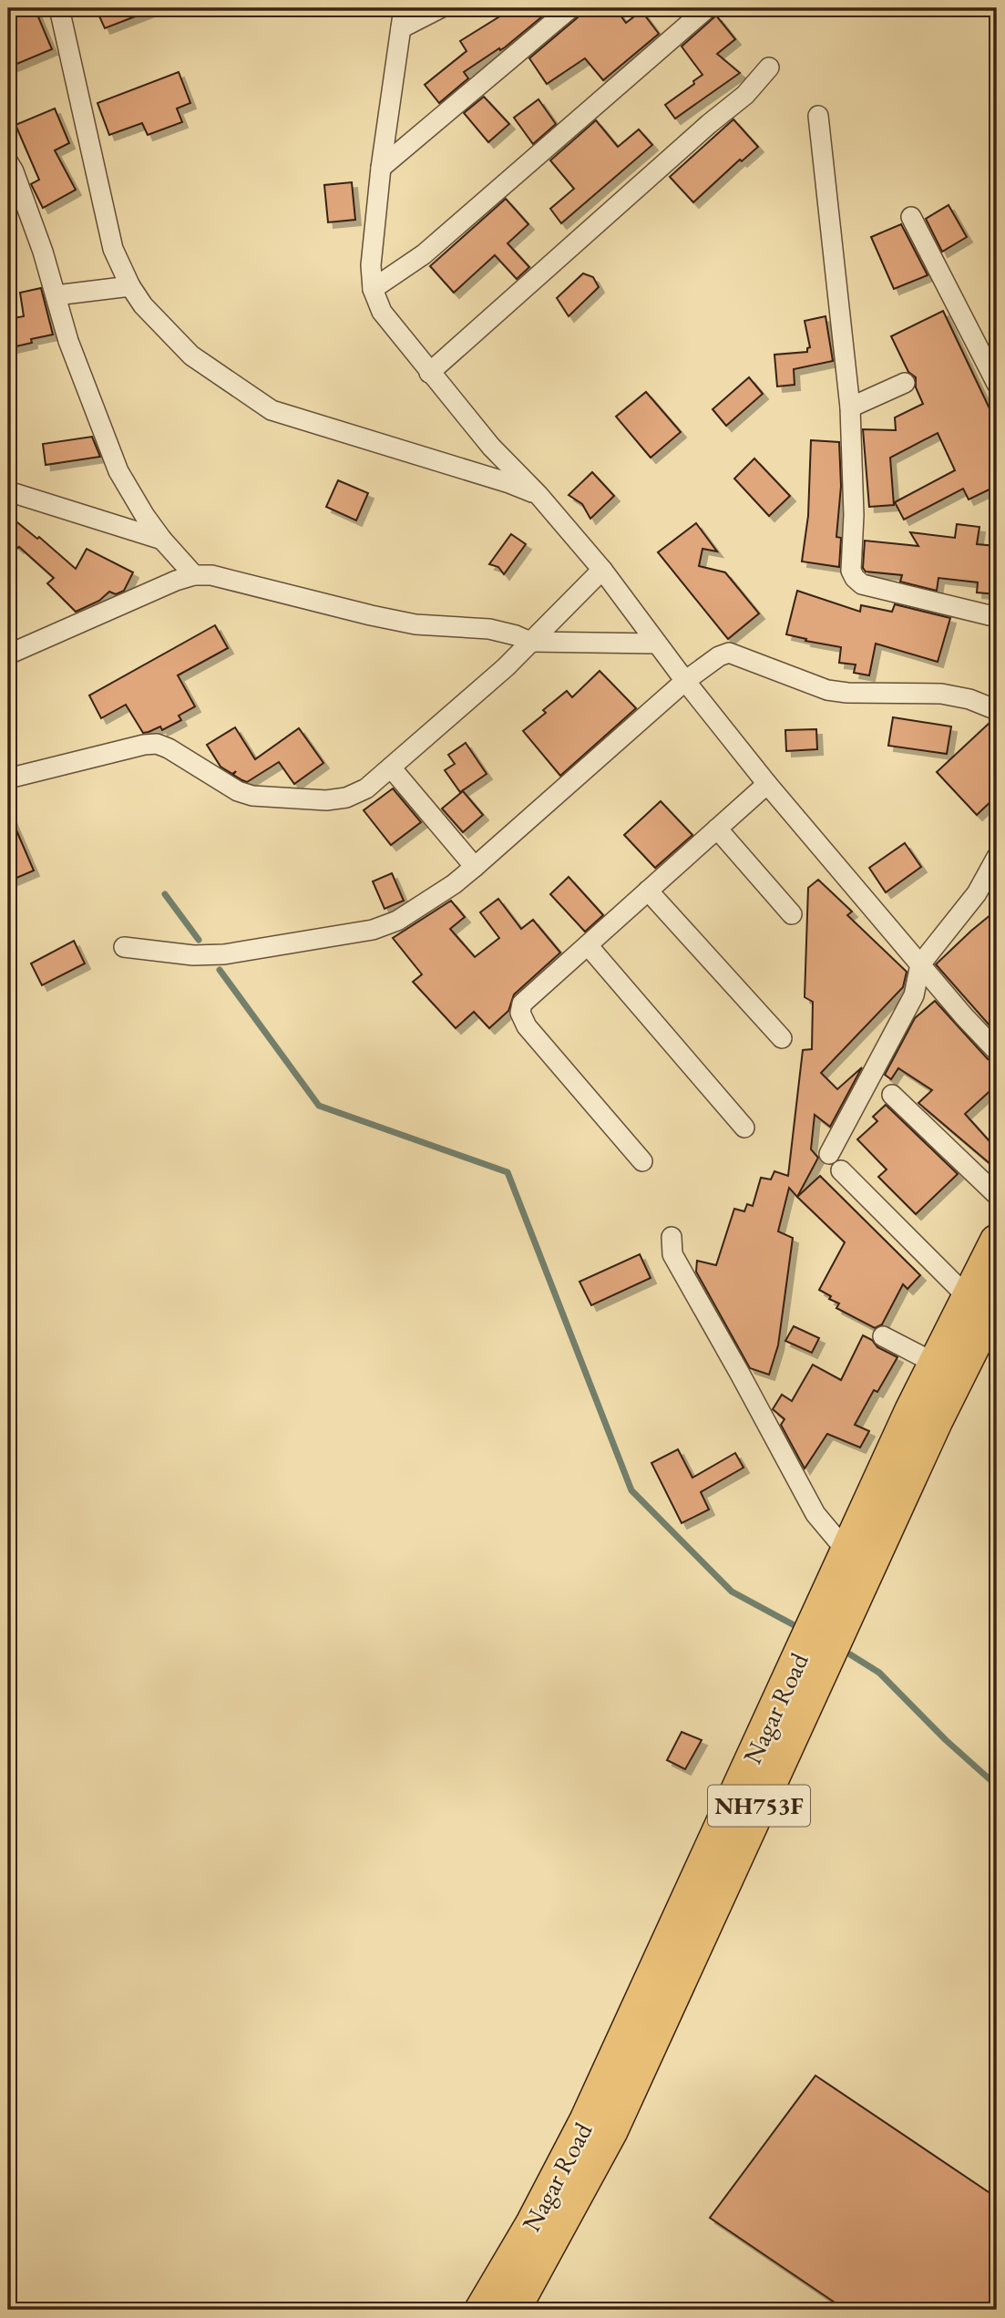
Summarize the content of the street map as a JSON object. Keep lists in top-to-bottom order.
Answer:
{
  "streets": {
    "highway": ["Nagar Road", "NH753F"]
  }
}
